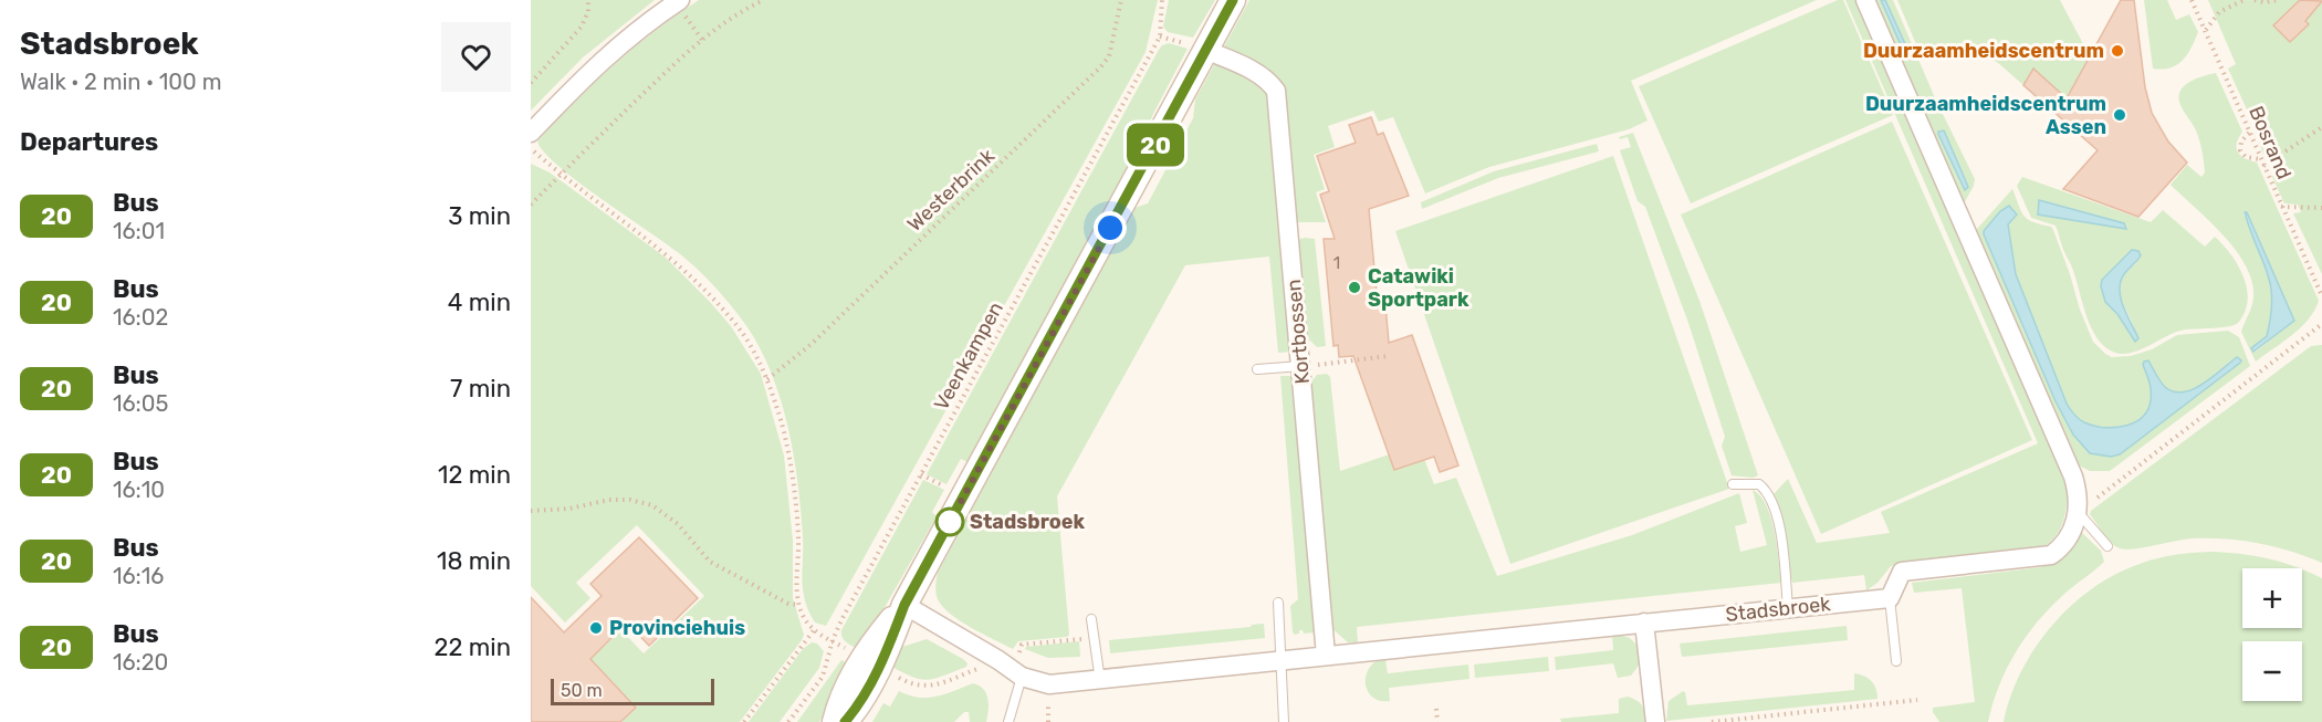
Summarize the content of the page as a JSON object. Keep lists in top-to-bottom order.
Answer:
{
  "streets": {
    "street": ["Kortbossen", "Stadsbroek"],
    "path": ["Bosrand", "Westerbrink", "Veenkampen"]
  },
  "crossings": [
    ["Kortbossen", "Stadsbroek"]
  ],
  "places": [
    "Duurzaamheidscentrum",
    "Duurzaamheidscentrum Assen",
    "Catawiki Sportpark",
    "Stadsbroek",
    "Provinciehuis"
  ],
  "lines": ["bus line 20"],
  "house_numbers": ["1"],
  "scale_bar": "50 m",
  "page": {
    "heading": [
      ["Stadsbroek", "Walk · 2 min · 100 m"],
      "Departures"
    ],
    "on_map": "20",
    "list": [
      {
        "mark": "20",
        "name": "Bus",
        "note": "16:01",
        "value": "3 min"
      },
      {
        "mark": "20",
        "name": "Bus",
        "note": "16:02",
        "value": "4 min"
      },
      {
        "mark": "20",
        "name": "Bus",
        "note": "16:05",
        "value": "7 min"
      },
      {
        "mark": "20",
        "name": "Bus",
        "note": "16:10",
        "value": "12 min"
      },
      {
        "mark": "20",
        "name": "Bus",
        "note": "16:16",
        "value": "18 min"
      },
      {
        "mark": "20",
        "name": "Bus",
        "note": "16:20",
        "value": "22 min"
      }
    ],
    "map_buttons": ["+", "−"],
    "scale": "50 m"
  }
}
